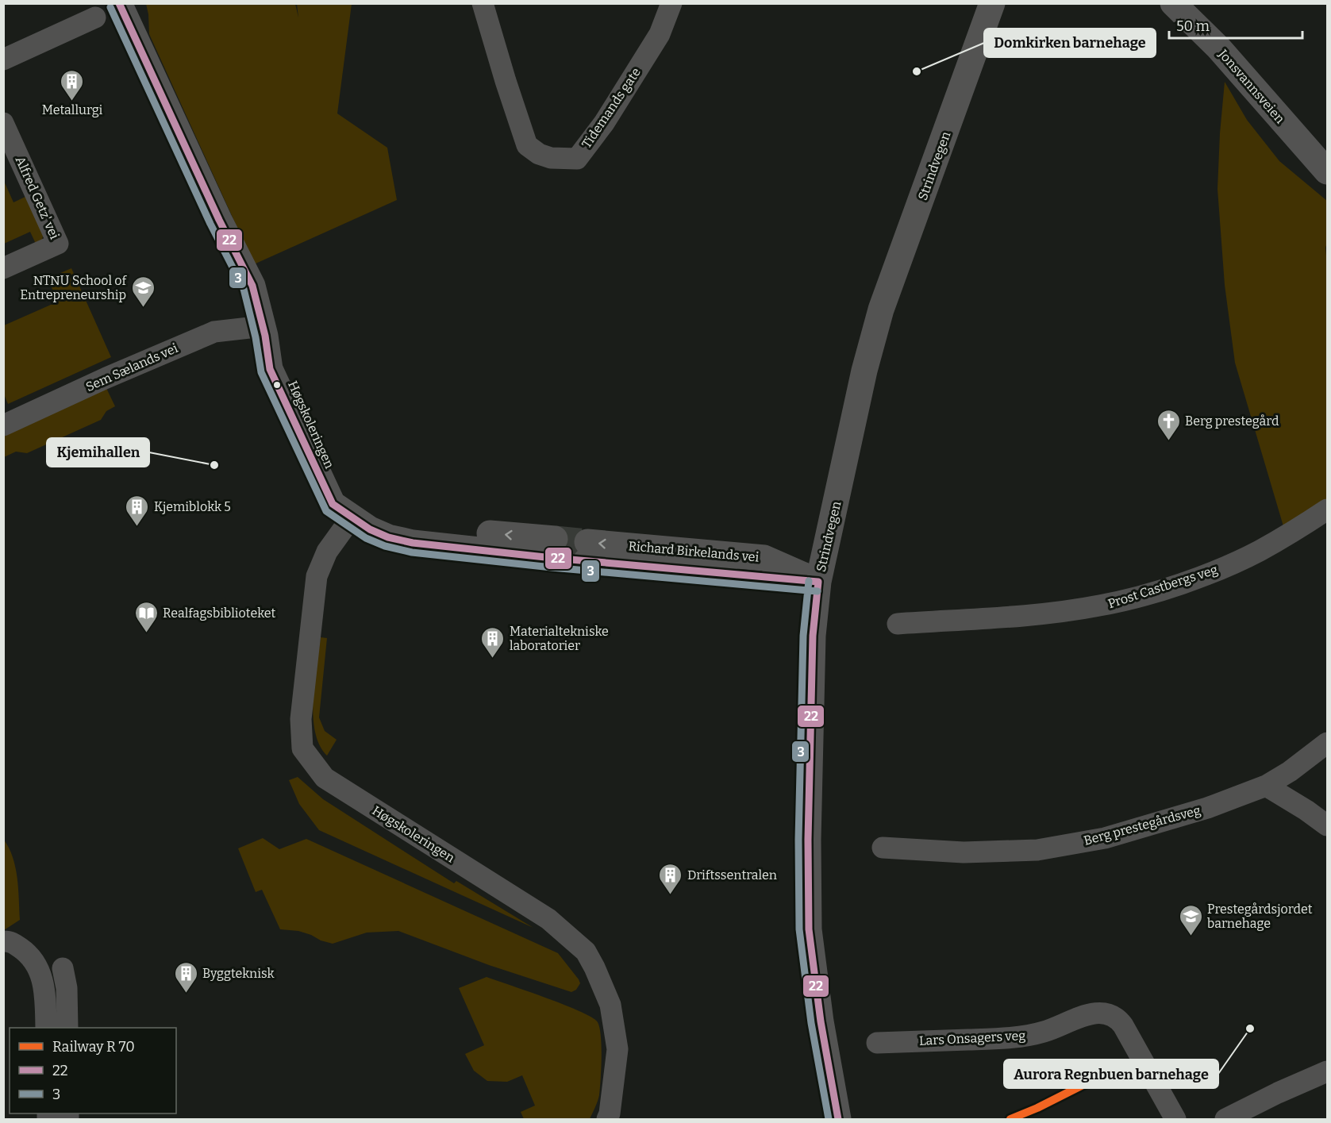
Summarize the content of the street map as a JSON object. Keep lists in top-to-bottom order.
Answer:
{
  "streets": {
    "street": [
      "Jonsvannsveien",
      "Tidemands gate",
      "Strindvegen",
      "Alfred Getz' vei",
      "Sem Sælands vei",
      "Høgskoleringen",
      "Richard Birkelands vei",
      "Prost Castbergs veg",
      "Berg prestegårdsveg",
      "Lars Onsagers veg"
    ]
  },
  "crossings": [
    ["Strindvegen", "Richard Birkelands vei"],
    ["Sem Sælands vei", "Høgskoleringen"]
  ],
  "places": {
    "other": ["Domkirken barnehage", "Kjemihallen", "Aurora Regnbuen barnehage"],
    "building": [
      "Metallurgi",
      "Kjemiblokk 5",
      "Materialtekniske laboratorier",
      "Driftssentralen",
      "Byggteknisk"
    ],
    "school or university": ["NTNU School of Entrepreneurship", "Prestegårdsjordet barnehage"],
    "church": ["Berg prestegård"],
    "library": ["Realfagsbiblioteket"]
  },
  "lines": ["transit line 22", "transit line 3"],
  "legend": ["Railway R 70", "22", "3"],
  "scale_bar": "50 m"
}
